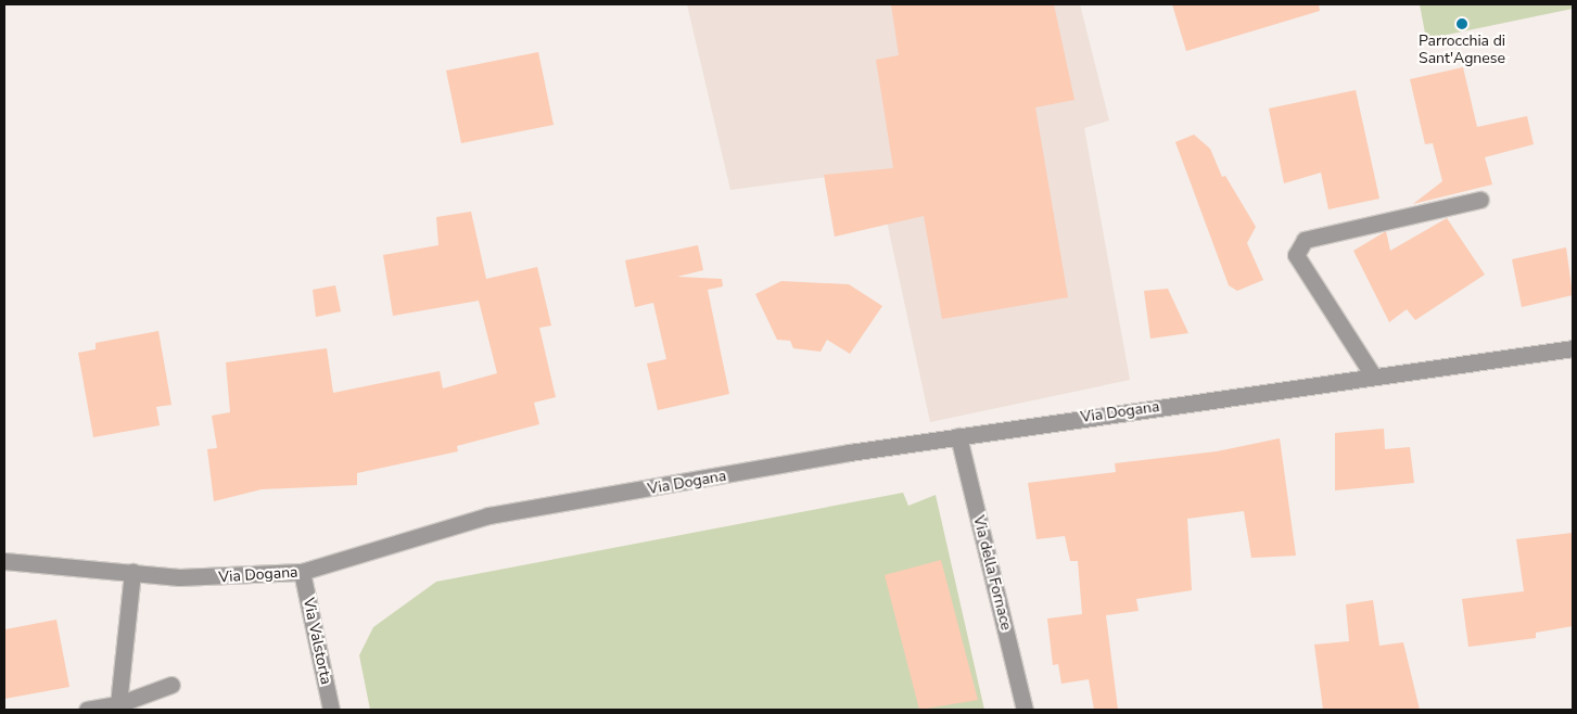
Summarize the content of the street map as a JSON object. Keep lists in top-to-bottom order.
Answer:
{
  "streets": {
    "street": ["Via Dogana", "Via della Fornace", "Via Valstorta"]
  },
  "crossings": [
    ["Via Dogana", "Via della Fornace"],
    ["Via Dogana", "Via Valstorta"]
  ],
  "places": ["Parrocchia di Sant'Agnese"]
}
